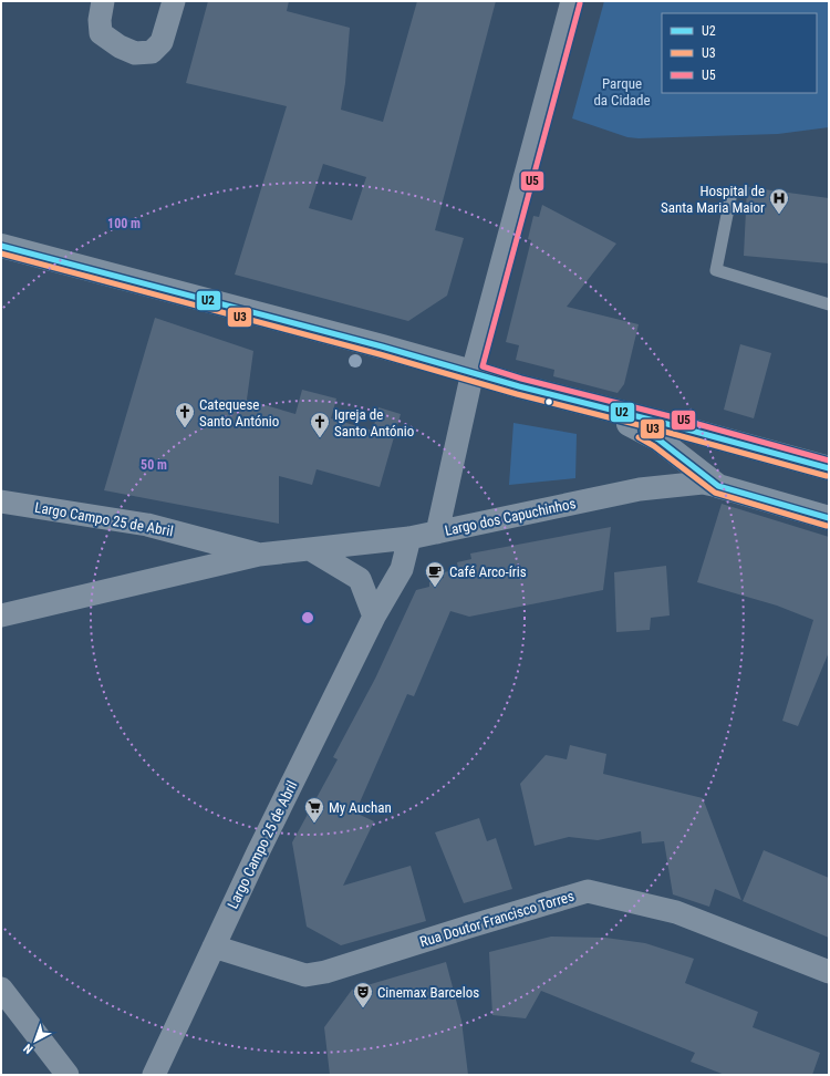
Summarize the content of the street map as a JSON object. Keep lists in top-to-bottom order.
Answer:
{
  "streets": {
    "street": ["Largo dos Capuchinhos", "Largo Campo 25 de Abril", "Rua Doutor Francisco Torres"]
  },
  "crossings": [
    ["Largo dos Capuchinhos", "Largo Campo 25 de Abril"],
    ["Largo Campo 25 de Abril", "Rua Doutor Francisco Torres"]
  ],
  "parks": ["Parque da Cidade"],
  "places": {
    "hospital": ["Hospital de Santa Maria Maior"],
    "church": ["Catequese Santo António", "Igreja de Santo António"],
    "cafe": ["Café Arco-íris"],
    "supermarket": ["My Auchan"],
    "theatre": ["Cinemax Barcelos"]
  },
  "lines": ["transit line U5", "transit line U2", "transit line U3"],
  "legend": ["U2", "U3", "U5"],
  "north": "bottom left",
  "rings": ["100 m", "50 m"]
}
